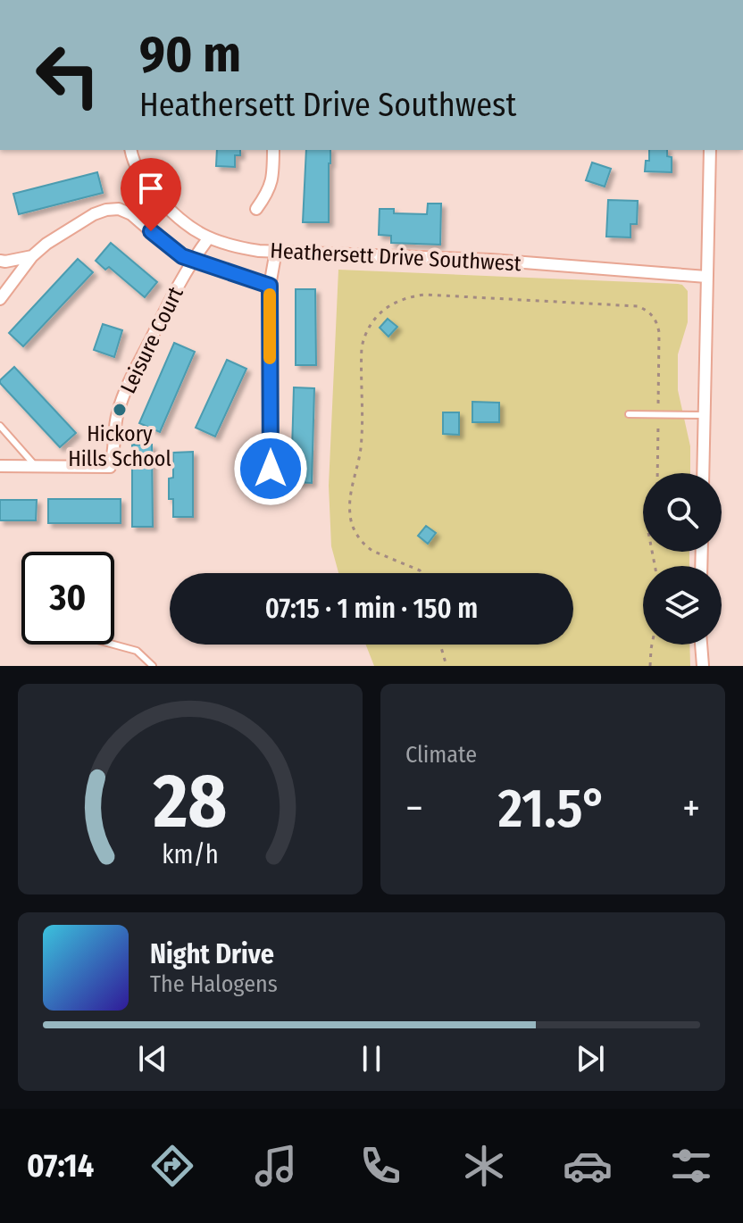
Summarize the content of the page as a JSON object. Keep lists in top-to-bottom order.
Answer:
{
  "streets": {
    "street": ["Heathersett Drive Southwest", "Leisure Court"]
  },
  "crossings": [
    ["Heathersett Drive Southwest", "Leisure Court"]
  ],
  "places": ["Hickory Hills School"],
  "page": {
    "turn": ["90 m", "Heathersett Drive Southwest"],
    "limit": "30",
    "trip": "07:15 · 1 min · 150 m",
    "tile": "Climate",
    "heat": ["−", "21.5°", "+"],
    "song": ["Night Drive", "The Halogens"],
    "tabs": "07:14",
    "gauge": ["28", "km/h"]
  }
}
